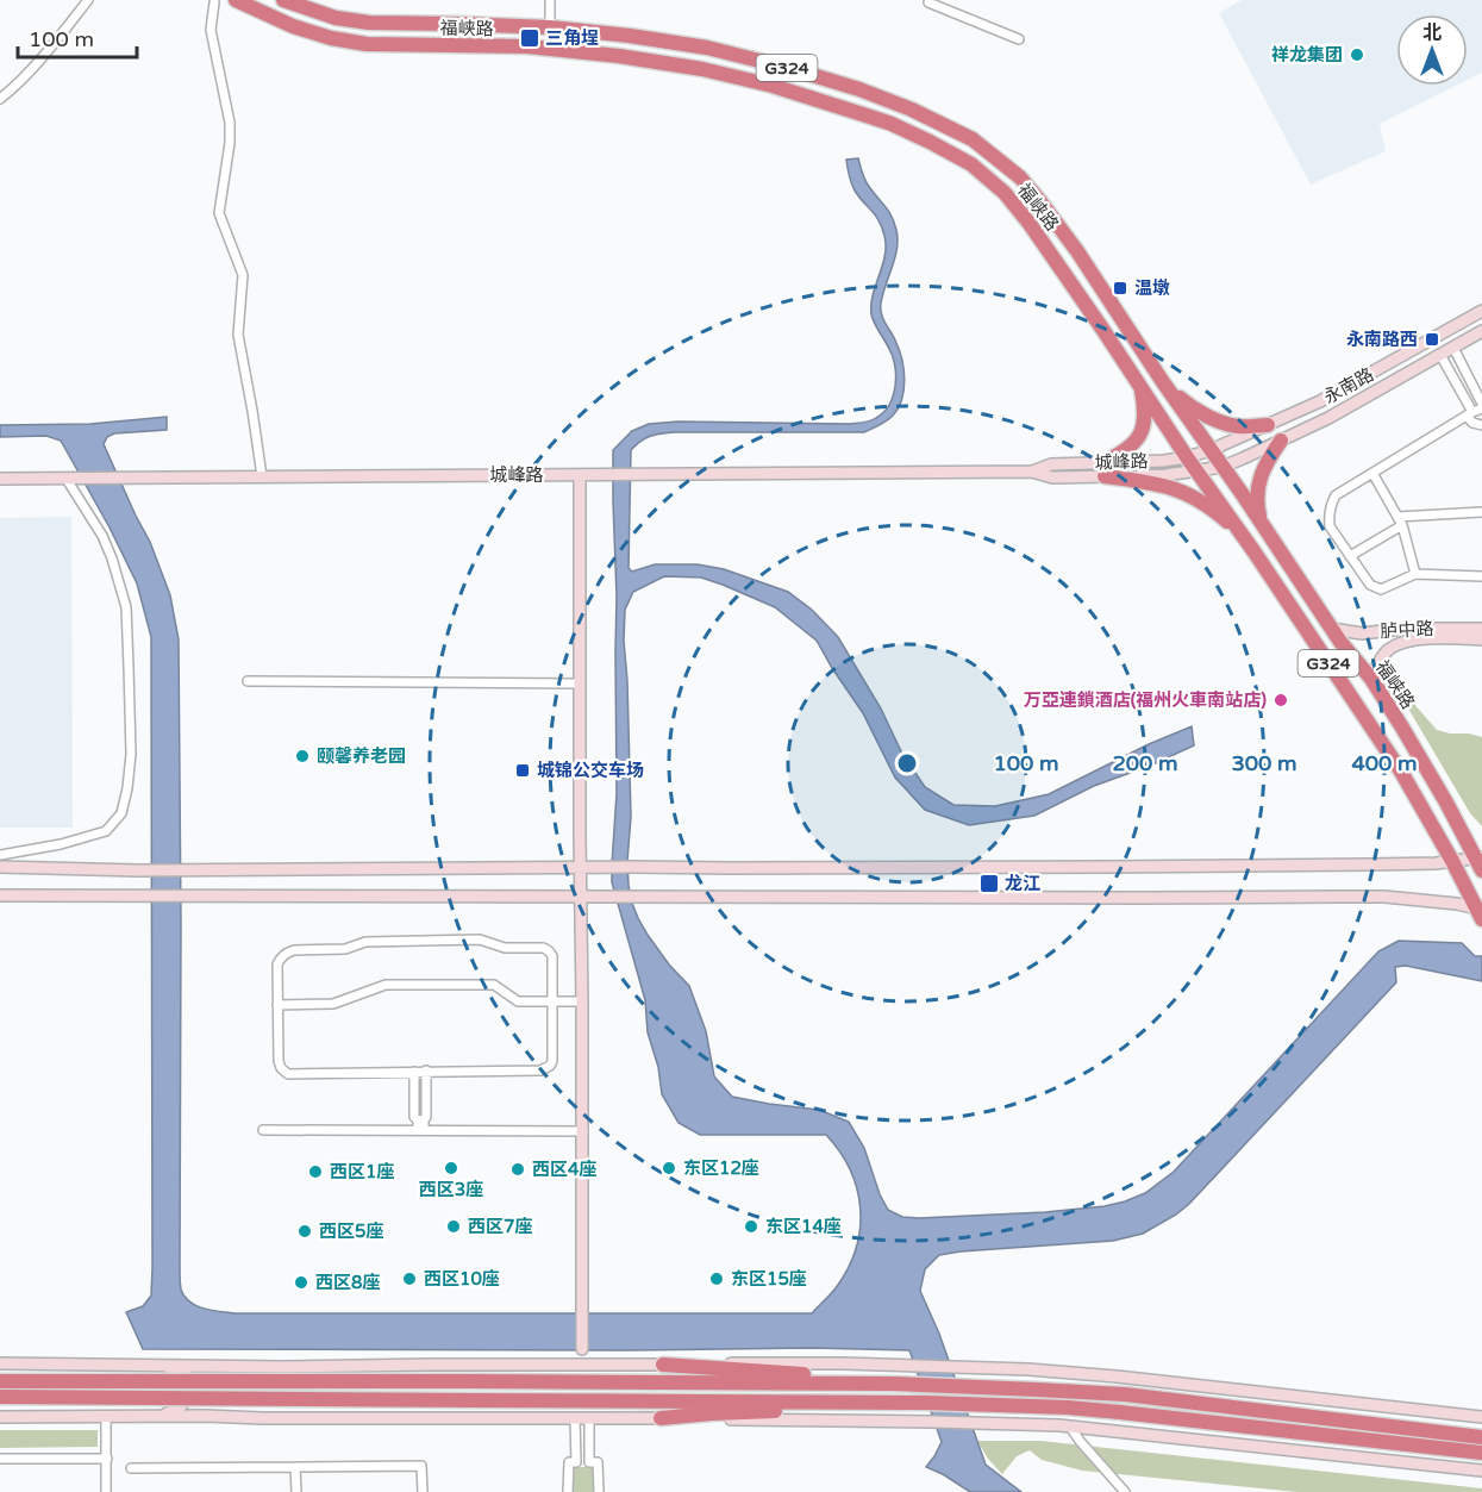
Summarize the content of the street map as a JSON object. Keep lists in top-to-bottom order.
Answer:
{
  "streets": {
    "highway": ["福峡路", "G324"],
    "main road": ["永南路", "城峰路", "胪中路"]
  },
  "crossings": [
    ["福峡路", "永南路"],
    ["福峡路", "城峰路"],
    ["福峡路", "胪中路"],
    ["永南路", "城峰路"]
  ],
  "places": {
    "transit": [
      "三角埕",
      "温墩",
      "永南路西",
      "城锦公交车场",
      "龙江"
    ],
    "other": [
      "祥龙集团",
      "万亞連鎖酒店(福州火車南站店)",
      "颐馨养老园",
      "西区3座",
      "东区12座",
      "西区4座",
      "西区1座",
      "西区7座",
      "东区14座",
      "西区5座",
      "西区10座",
      "东区15座",
      "西区8座"
    ]
  },
  "scale_bar": "100 m",
  "north": "top",
  "rings": [
    "100 m",
    "200 m",
    "300 m",
    "400 m"
  ]
}
